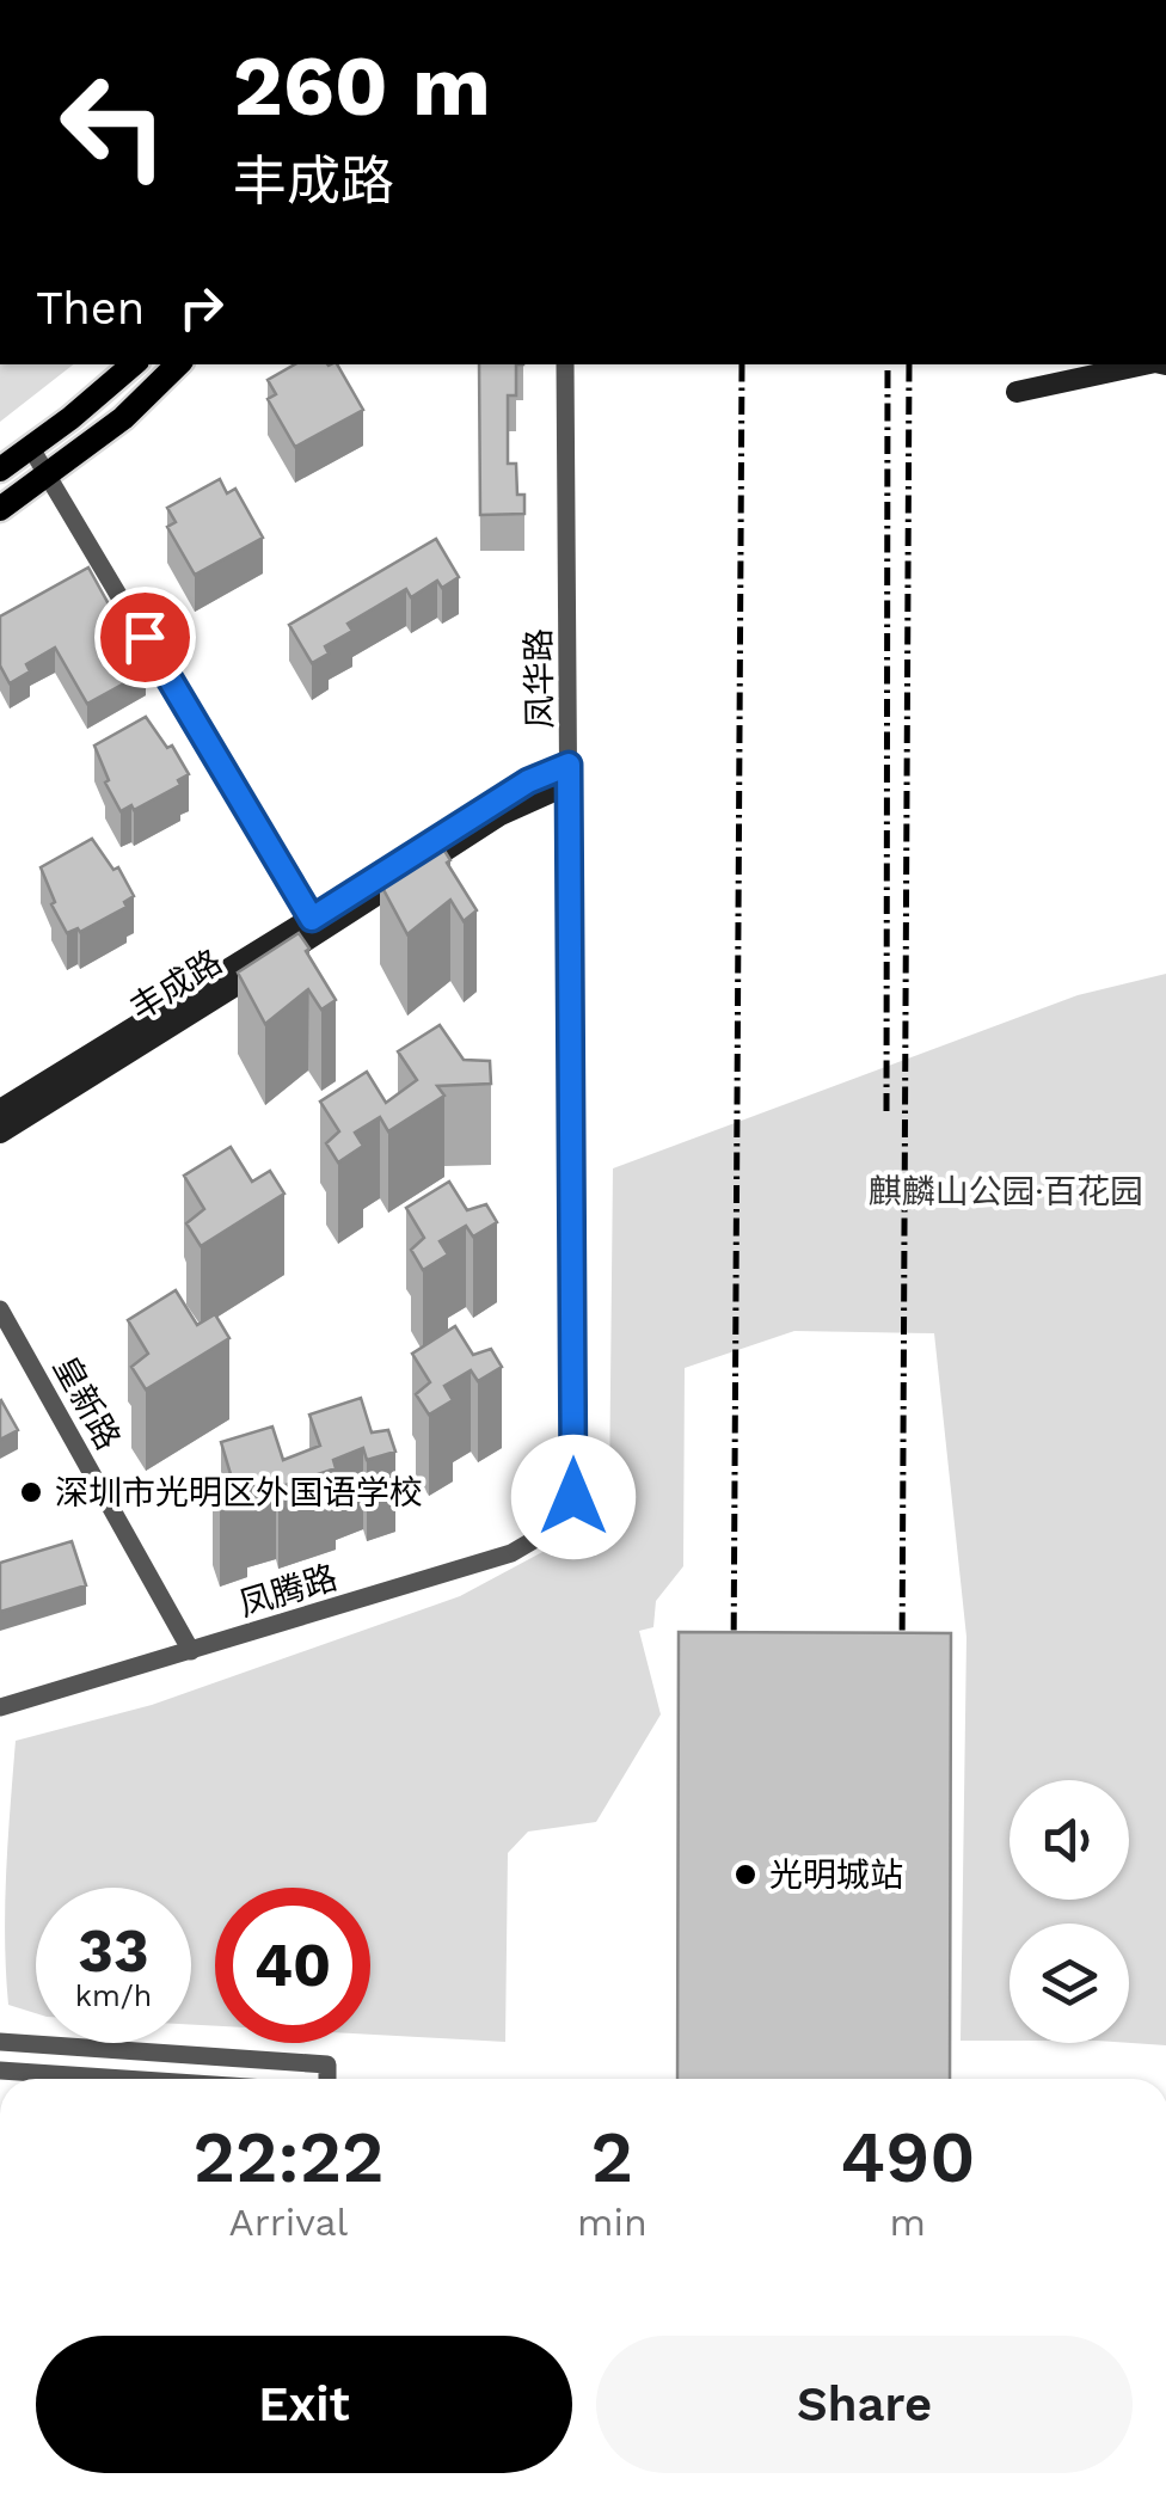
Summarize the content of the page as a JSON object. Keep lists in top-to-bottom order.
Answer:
{
  "streets": {
    "main road": ["丰成路"],
    "street": ["凤华路", "皇新路", "凤腾路"]
  },
  "crossings": [
    ["凤华路", "丰成路"],
    ["凤华路", "凤腾路"],
    ["皇新路", "凤腾路"]
  ],
  "parks": ["麒麟山公园·百花园"],
  "places": ["深圳市光明区外国语学校", "光明城站"],
  "page": {
    "turn": ["260 m", "丰成路"],
    "then": "Then",
    "speed": "33 km/h",
    "limit": "40",
    "eta": [
      "22:22",
      "Arrival",
      "2",
      "min",
      "490",
      "m"
    ],
    "buttons": ["Exit", "Share"]
  }
}
